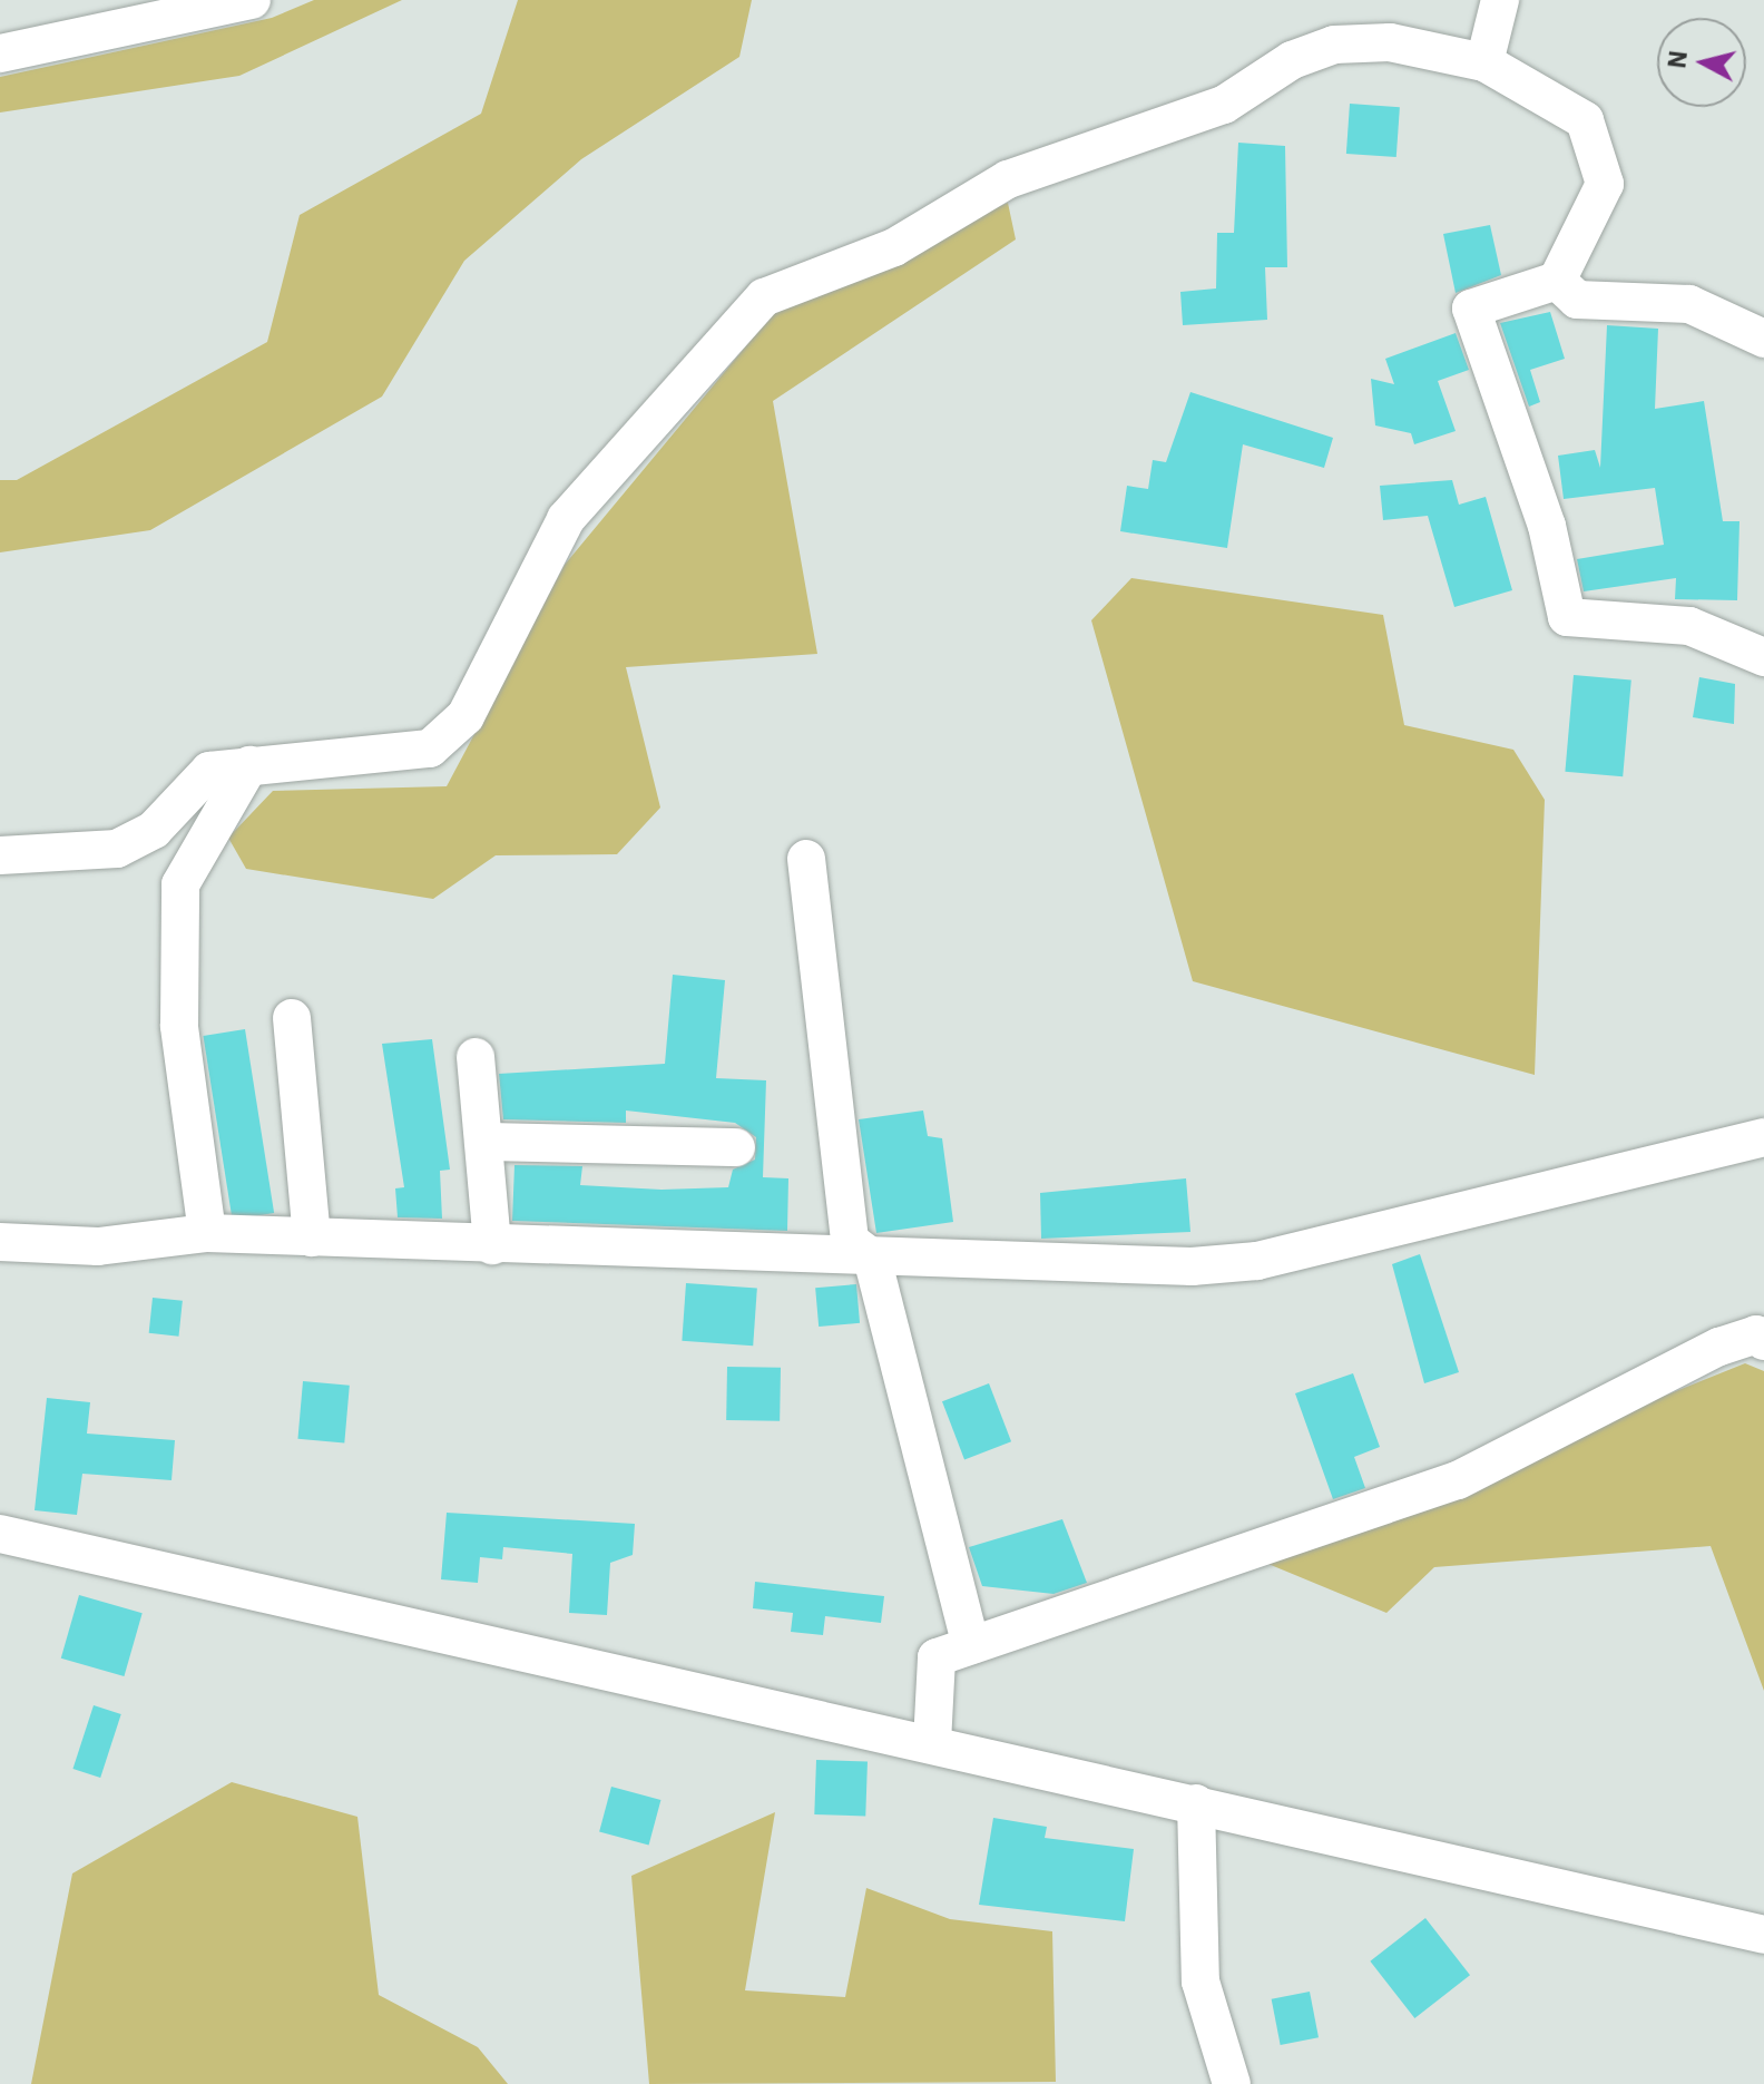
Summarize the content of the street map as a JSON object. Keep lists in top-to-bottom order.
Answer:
{
  "north": "left"
}
